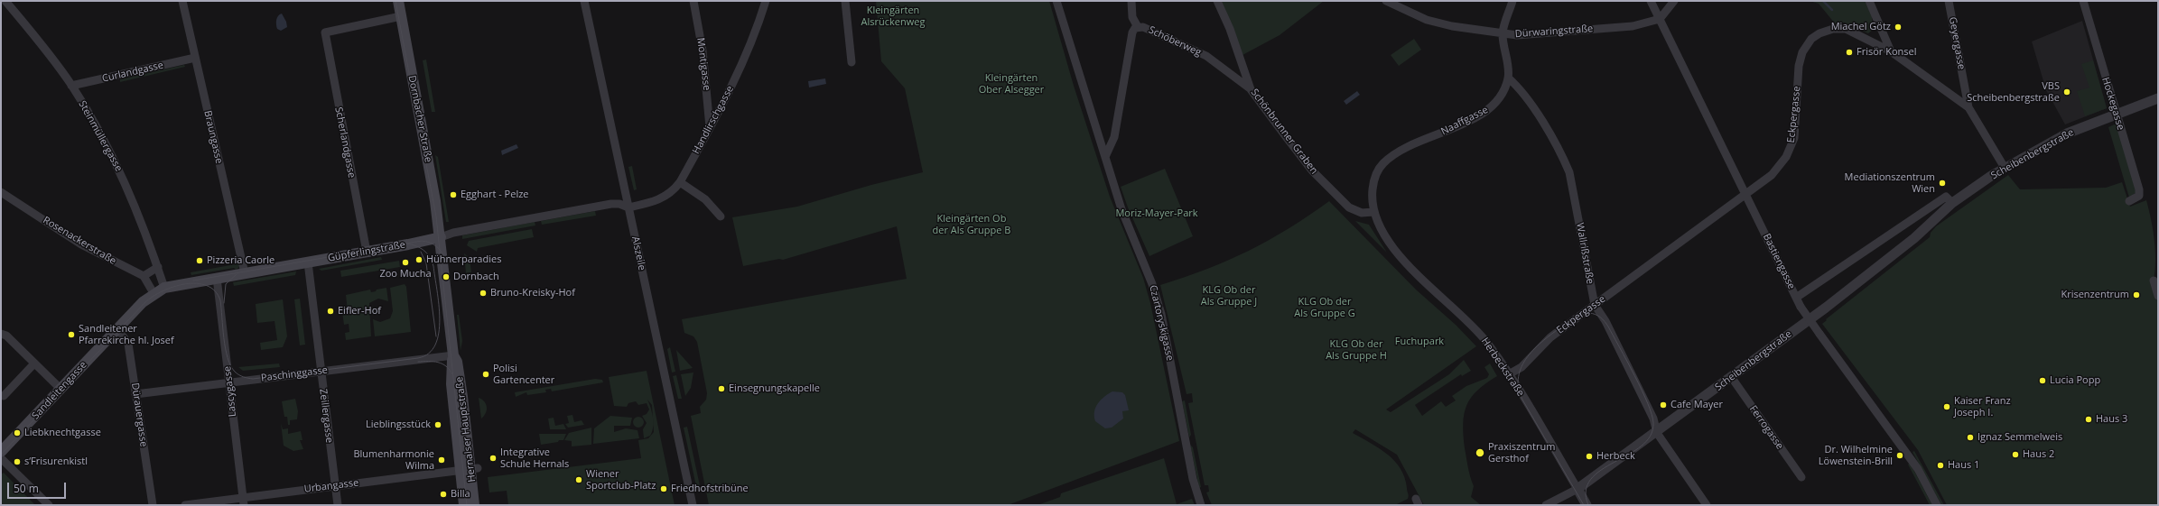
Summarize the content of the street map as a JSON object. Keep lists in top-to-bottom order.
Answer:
{
  "streets": {
    "main road": [
      "Dornbacher Straße",
      "Güpferlingstraße",
      "Sandleitengasse",
      "Hernalser Hauptstraße"
    ],
    "street": [
      "Dürwaringstraße",
      "Schöberweg",
      "Geyergasse",
      "Montigasse",
      "Curlandgasse",
      "Hockegasse",
      "Eckpergasse",
      "Handlirschgasse",
      "Naaffgasse",
      "Schönbrunner Graben",
      "Steinmüllergasse",
      "Braungasse",
      "Scherlandgasse",
      "Scheibenbergstraße",
      "Rosenackerstraße",
      "Alszeile",
      "Wallrißstraße",
      "Bastiengasse",
      "Czartoryskigasse",
      "Herbeckstraße",
      "Paschinggasse",
      "Lascygasse",
      "Dürauergasse",
      "Zeillergasse",
      "Ferrogasse",
      "Urbangasse"
    ]
  },
  "crossings": [
    ["Dürwaringstraße", "Naaffgasse"],
    ["Dürwaringstraße", "Bastiengasse"],
    ["Schöberweg", "Schönbrunner Graben"],
    ["Schöberweg", "Czartoryskigasse"],
    ["Geyergasse", "Eckpergasse"],
    ["Montigasse", "Handlirschgasse"],
    ["Curlandgasse", "Steinmüllergasse"],
    ["Curlandgasse", "Braungasse"],
    ["Hockegasse", "Scheibenbergstraße"],
    ["Eckpergasse", "Scheibenbergstraße"],
    ["Eckpergasse", "Wallrißstraße"],
    ["Eckpergasse", "Bastiengasse"],
    ["Eckpergasse", "Herbeckstraße"],
    ["Dornbacher Straße", "Scherlandgasse"],
    ["Dornbacher Straße", "Güpferlingstraße"],
    ["Dornbacher Straße", "Hernalser Hauptstraße"],
    ["Handlirschgasse", "Güpferlingstraße"],
    ["Handlirschgasse", "Alszeile"],
    ["Naaffgasse", "Schönbrunner Graben"],
    ["Naaffgasse", "Wallrißstraße"],
    ["Naaffgasse", "Herbeckstraße"],
    ["Schönbrunner Graben", "Herbeckstraße"],
    ["Steinmüllergasse", "Güpferlingstraße"],
    ["Braungasse", "Güpferlingstraße"],
    ["Scherlandgasse", "Güpferlingstraße"],
    ["Scheibenbergstraße", "Wallrißstraße"],
    ["Scheibenbergstraße", "Herbeckstraße"],
    ["Scheibenbergstraße", "Ferrogasse"],
    ["Güpferlingstraße", "Alszeile"],
    ["Güpferlingstraße", "Sandleitengasse"],
    ["Güpferlingstraße", "Lascygasse"],
    ["Güpferlingstraße", "Dürauergasse"],
    ["Güpferlingstraße", "Zeillergasse"],
    ["Güpferlingstraße", "Hernalser Hauptstraße"],
    ["Paschinggasse", "Lascygasse"],
    ["Paschinggasse", "Dürauergasse"],
    ["Paschinggasse", "Zeillergasse"],
    ["Paschinggasse", "Hernalser Hauptstraße"],
    ["Sandleitengasse", "Dürauergasse"],
    ["Lascygasse", "Urbangasse"],
    ["Zeillergasse", "Urbangasse"],
    ["Hernalser Hauptstraße", "Urbangasse"]
  ],
  "parks": [
    "Kleingärten Alsrückenweg",
    "Kleingärten Ober Alsegger",
    "Moriz-Mayer-Park",
    "Kleingärten Ob der Als Gruppe B",
    "KLG Ob der Als Gruppe J",
    "KLG Ob der Als Gruppe G",
    "Fuchupark",
    "KLG Ob der Als Gruppe H"
  ],
  "places": [
    "Miachel Götz",
    "Frisör Konsel",
    "VBS Scheibenbergstraße",
    "Mediationszentrum Wien",
    "Egghart - Pelze",
    "Hühnerparadies",
    "Pizzeria Caorle",
    "Zoo Mucha",
    "Dornbach",
    "Bruno-Kreisky-Hof",
    "Krisenzentrum",
    "Eifler-Hof",
    "Sandleitener Pfarrekirche hl. Josef",
    "Polisi Gartencenter",
    "Lucia Popp",
    "Einsegnungskapelle",
    "Cafe Mayer",
    "Kaiser Franz Joseph I.",
    "Haus 3",
    "Lieblingsstück",
    "Liebknechtgasse",
    "Ignaz Semmelweis",
    "Praxiszentrum Gersthof",
    "Haus 2",
    "Dr. Wilhelmine Löwenstein-Brill",
    "Herbeck",
    "Integrative Schule Hernals",
    "Blumenharmonie Wilma",
    "s‘Frisurenkistl",
    "Haus 1",
    "Wiener Sportclub-Platz",
    "Friedhofstribüne",
    "Billa"
  ],
  "scale_bar": "50 m"
}
